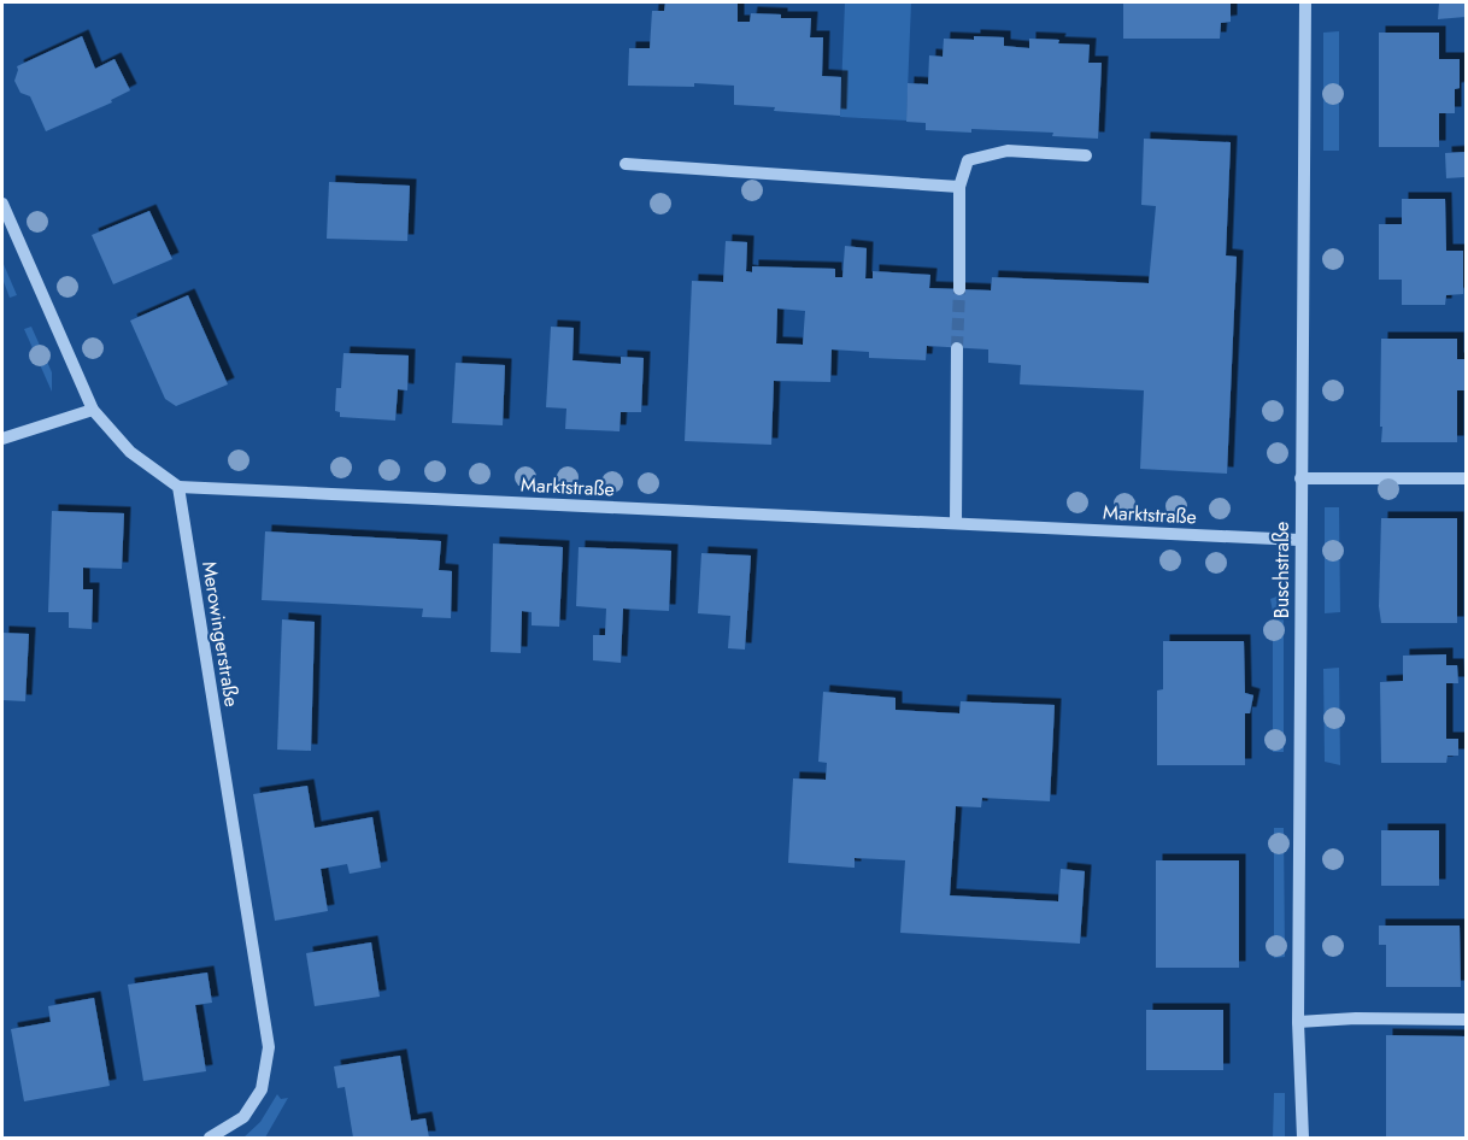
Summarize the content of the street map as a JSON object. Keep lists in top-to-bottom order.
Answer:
{
  "streets": {
    "street": ["Marktstraße", "Buschstraße", "Merowingerstraße"]
  },
  "crossings": [
    ["Marktstraße", "Buschstraße"],
    ["Marktstraße", "Merowingerstraße"]
  ]
}
